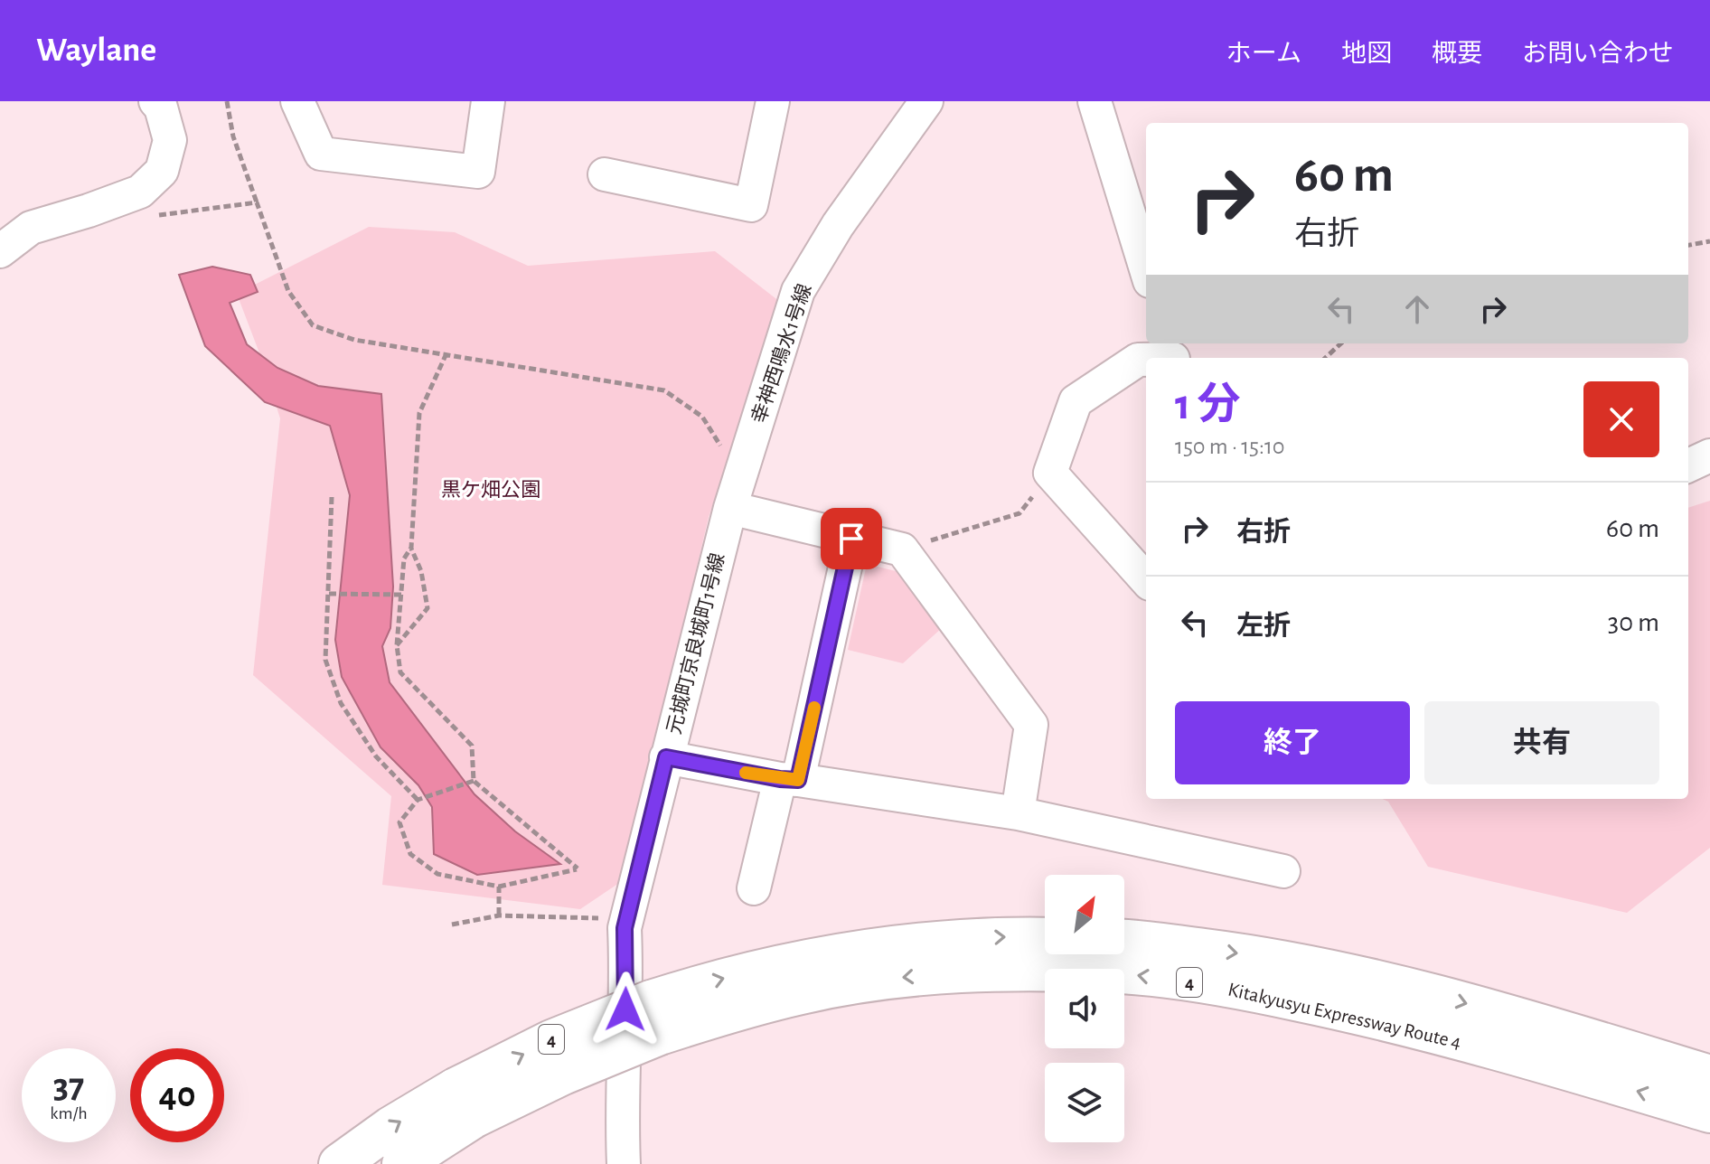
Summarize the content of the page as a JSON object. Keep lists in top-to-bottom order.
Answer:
{
  "streets": {
    "highway": ["4", "Kitakyusyu Expressway Route 4"],
    "street": ["幸神西鳴水1号線", "元城町京良城町1号線"]
  },
  "crossings": [
    ["幸神西鳴水1号線", "元城町京良城町1号線"]
  ],
  "parks": ["黒ケ畑公園"],
  "north": "top right",
  "page": {
    "header": "Waylane",
    "nav": [
      "ホーム",
      "地図",
      "概要",
      "お問い合わせ"
    ],
    "turn": ["60 m", "右折"],
    "heading": ["1 分", "150 m · 15:10"],
    "list": [
      {
        "name": "右折",
        "value": "60 m"
      },
      {
        "name": "左折",
        "value": "30 m"
      }
    ],
    "buttons": ["終了", "共有"],
    "speed": "37 km/h",
    "limit": "40"
  }
}
